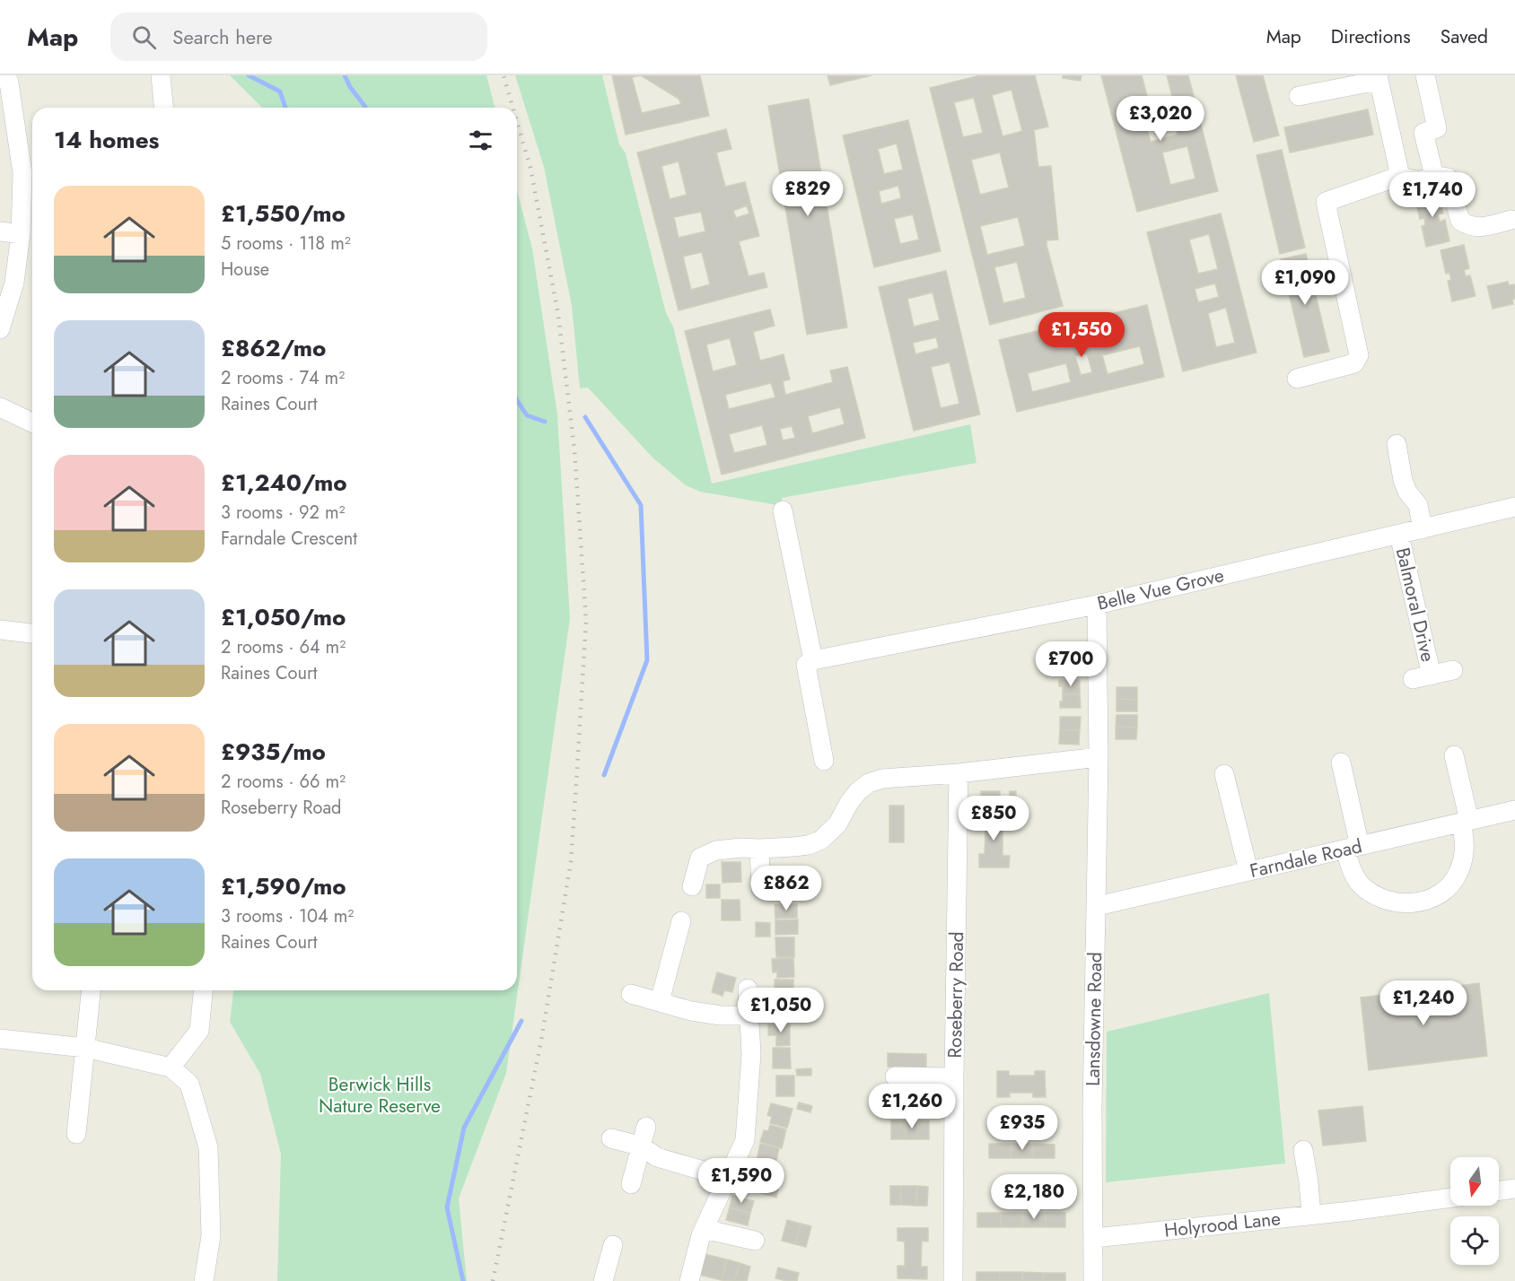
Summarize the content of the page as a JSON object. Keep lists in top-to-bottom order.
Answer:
{
  "streets": {
    "street": [
      "Belle Vue Grove",
      "Balmoral Drive",
      "Farndale Road",
      "Roseberry Road",
      "Lansdowne Road",
      "Holyrood Lane"
    ]
  },
  "crossings": [
    ["Belle Vue Grove", "Balmoral Drive"],
    ["Belle Vue Grove", "Lansdowne Road"],
    ["Farndale Road", "Lansdowne Road"],
    ["Lansdowne Road", "Holyrood Lane"]
  ],
  "parks": ["Berwick Hills Nature Reserve"],
  "north": "bottom",
  "page": {
    "header": "Map",
    "search": "Search here",
    "nav": ["Map", "Directions", "Saved"],
    "price": [
      "£3,020",
      "£829",
      "£1,740",
      "£1,090",
      "£1,550",
      "£700",
      "£850",
      "£862",
      "£1,240",
      "£1,050",
      "£1,260",
      "£935",
      "£1,590",
      "£2,180"
    ],
    "heading": "14 homes",
    "list": [
      {
        "name": "£1,550/mo",
        "note": "5 rooms · 118 m² · House"
      },
      {
        "name": "£862/mo",
        "note": "2 rooms · 74 m² · Raines Court"
      },
      {
        "name": "£1,240/mo",
        "note": "3 rooms · 92 m² · Farndale Crescent"
      },
      {
        "name": "£1,050/mo",
        "note": "2 rooms · 64 m² · Raines Court"
      },
      {
        "name": "£935/mo",
        "note": "2 rooms · 66 m² · Roseberry Road"
      },
      {
        "name": "£1,590/mo",
        "note": "3 rooms · 104 m² · Raines Court"
      }
    ]
  }
}
